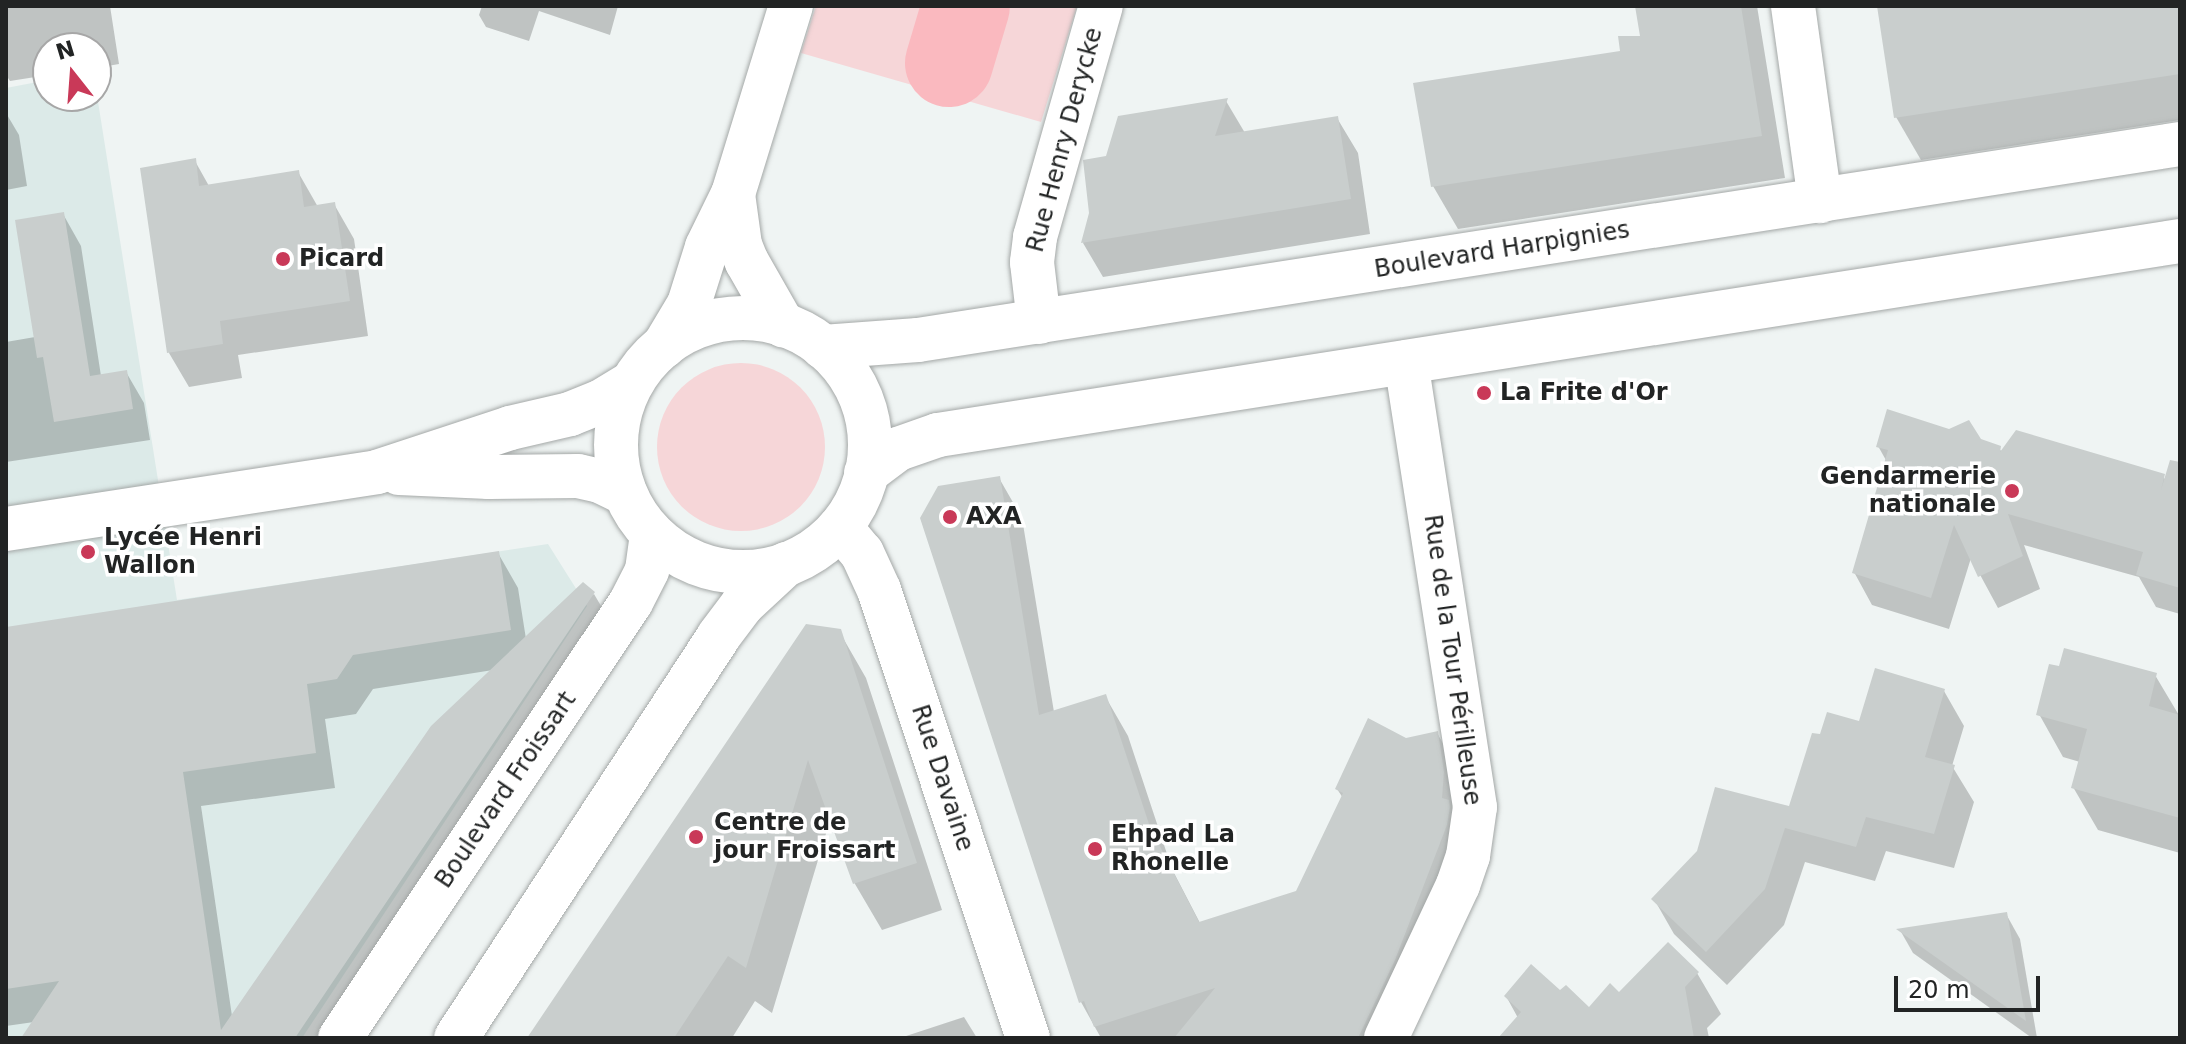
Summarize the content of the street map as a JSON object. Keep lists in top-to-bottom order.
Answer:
{
  "streets": {
    "main road": [
      "Rue Henry Derycke",
      "Boulevard Harpignies",
      "Rue de la Tour Périlleuse",
      "Rue Davaine",
      "Boulevard Froissart"
    ]
  },
  "crossings": [
    ["Rue Henry Derycke", "Boulevard Harpignies"],
    ["Boulevard Harpignies", "Rue Davaine"],
    ["Boulevard Harpignies", "Boulevard Froissart"],
    ["Rue Davaine", "Boulevard Froissart"]
  ],
  "places": [
    "Picard",
    "La Frite d'Or",
    "Gendarmerie nationale",
    "AXA",
    "Lycée Henri Wallon",
    "Centre de jour Froissart",
    "Ehpad La Rhonelle"
  ],
  "scale_bar": "20 m",
  "north": "top"
}
